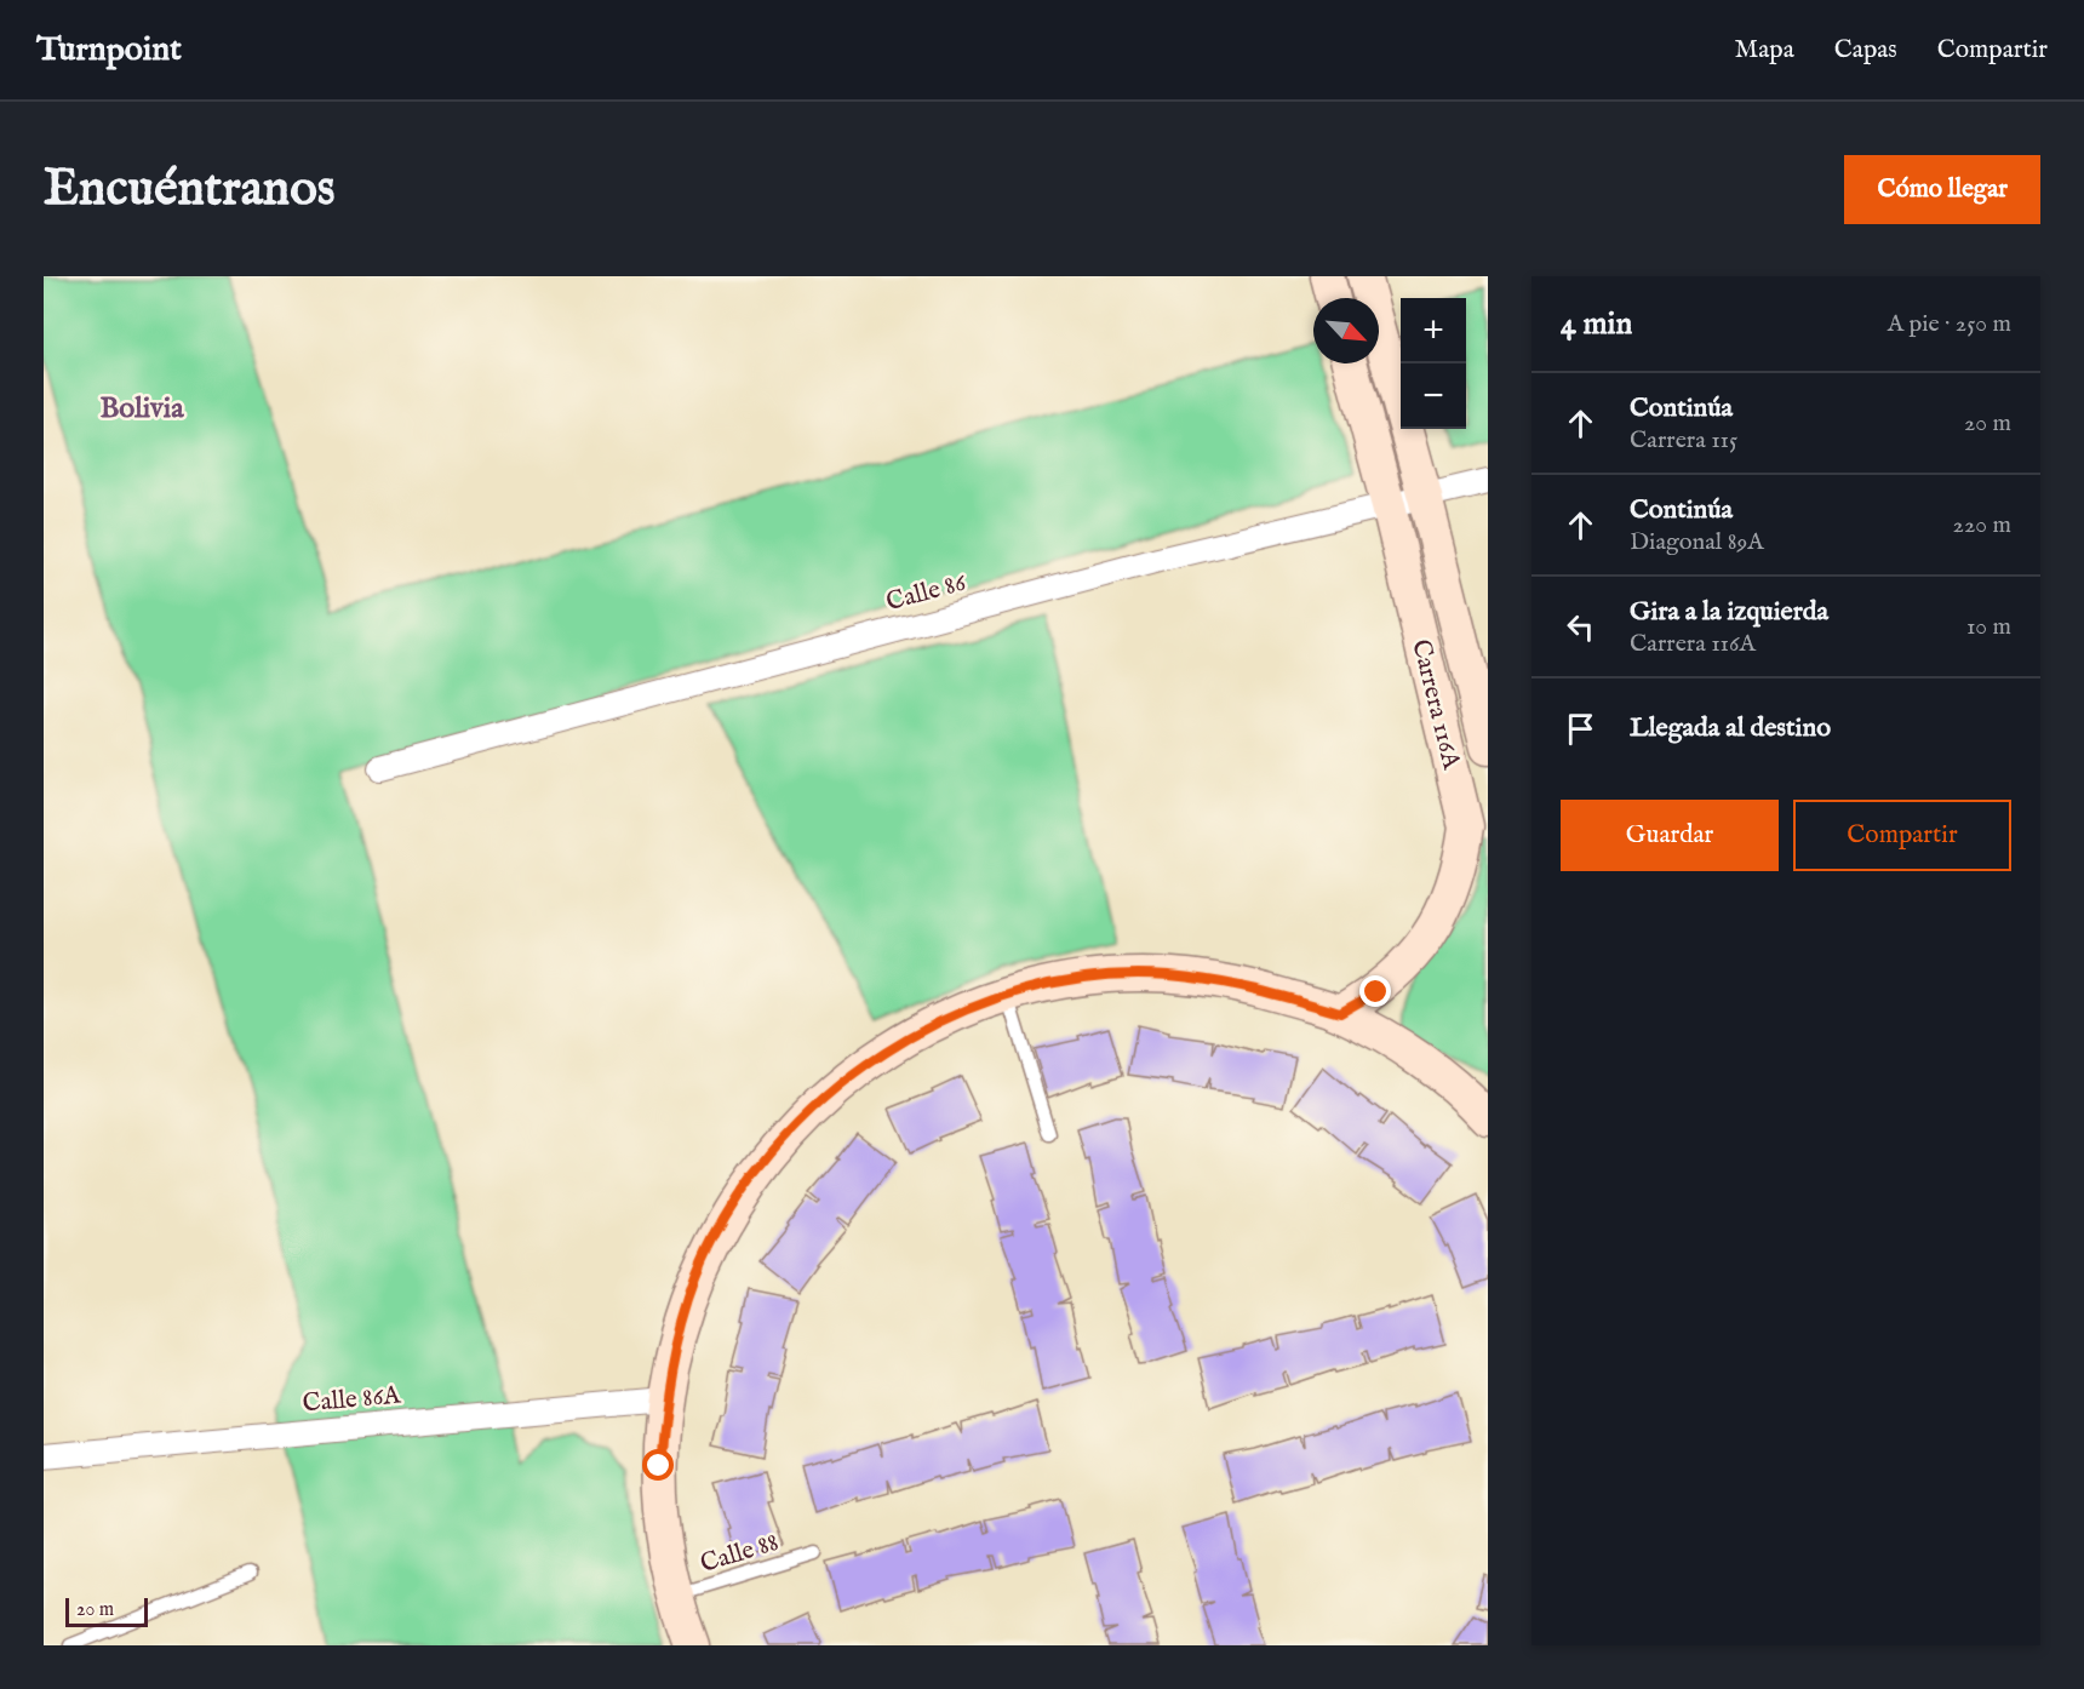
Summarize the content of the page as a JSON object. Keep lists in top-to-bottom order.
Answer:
{
  "streets": {
    "street": ["Calle 86", "Carrera 116A", "Calle 86A"],
    "lane": ["Calle 88"]
  },
  "crossings": [
    ["Calle 86", "Carrera 116A"]
  ],
  "districts": ["Bolivia"],
  "scale_bar": "20 m",
  "north": "bottom right",
  "page": {
    "header": "Turnpoint",
    "nav": ["Mapa", "Capas", "Compartir"],
    "buttons": [
      "Cómo llegar",
      ["Guardar", "Compartir"]
    ],
    "title": "Encuéntranos",
    "heading": ["4 min", "A pie · 250 m"],
    "map_buttons": ["+", "−"],
    "list": [
      ["Continúa", "Carrera 115", "20 m"],
      ["Continúa", "Diagonal 89A", "220 m"],
      ["Gira a la izquierda", "Carrera 116A", "10 m"],
      "Llegada al destino"
    ],
    "scale": "20 m"
  }
}
